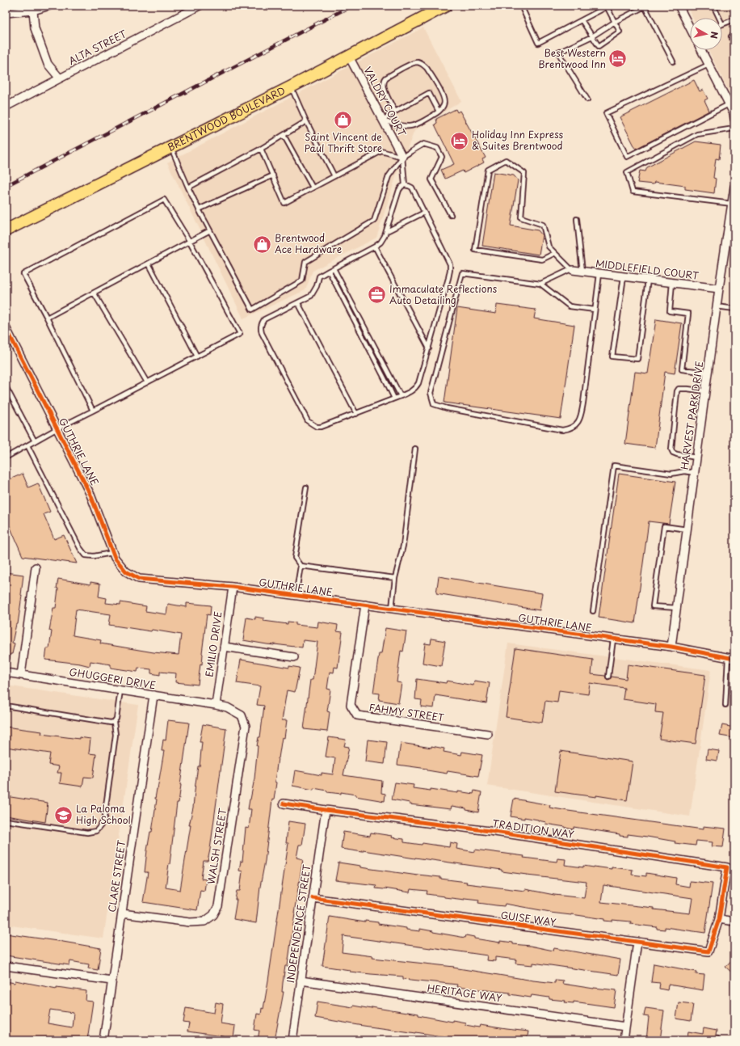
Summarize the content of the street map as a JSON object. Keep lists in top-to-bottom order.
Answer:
{
  "streets": {
    "main road": ["BRENTWOOD BOULEVARD"],
    "street": [
      "ALTA STREET",
      "VALDRY COURT",
      "MIDDLEFIELD COURT",
      "HARVEST PARK DRIVE",
      "GUTHRIE LANE",
      "EMILIO DRIVE",
      "GHUGGERI DRIVE",
      "FAHMY STREET",
      "TRADITION WAY",
      "WALSH STREET",
      "CLARE STREET",
      "GUISE WAY",
      "INDEPENDENCE STREET",
      "HERITAGE WAY"
    ]
  },
  "crossings": [
    ["VALDRY COURT", "BRENTWOOD BOULEVARD"],
    ["MIDDLEFIELD COURT", "HARVEST PARK DRIVE"],
    ["HARVEST PARK DRIVE", "GUTHRIE LANE"],
    ["GUTHRIE LANE", "EMILIO DRIVE"],
    ["GUTHRIE LANE", "FAHMY STREET"],
    ["EMILIO DRIVE", "GHUGGERI DRIVE"],
    ["EMILIO DRIVE", "WALSH STREET"],
    ["GHUGGERI DRIVE", "WALSH STREET"],
    ["GHUGGERI DRIVE", "CLARE STREET"],
    ["TRADITION WAY", "GUISE WAY"],
    ["TRADITION WAY", "INDEPENDENCE STREET"],
    ["WALSH STREET", "CLARE STREET"],
    ["GUISE WAY", "INDEPENDENCE STREET"],
    ["INDEPENDENCE STREET", "HERITAGE WAY"]
  ],
  "places": {
    "hotel": ["Best Western Brentwood Inn", "Holiday Inn Express & Suites Brentwood"],
    "shop": ["Saint Vincent de Paul Thrift Store", "Brentwood Ace Hardware"],
    "office": ["Immaculate Reflections Auto Detailing"],
    "school or university": ["La Paloma High School"]
  },
  "north": "right"
}
